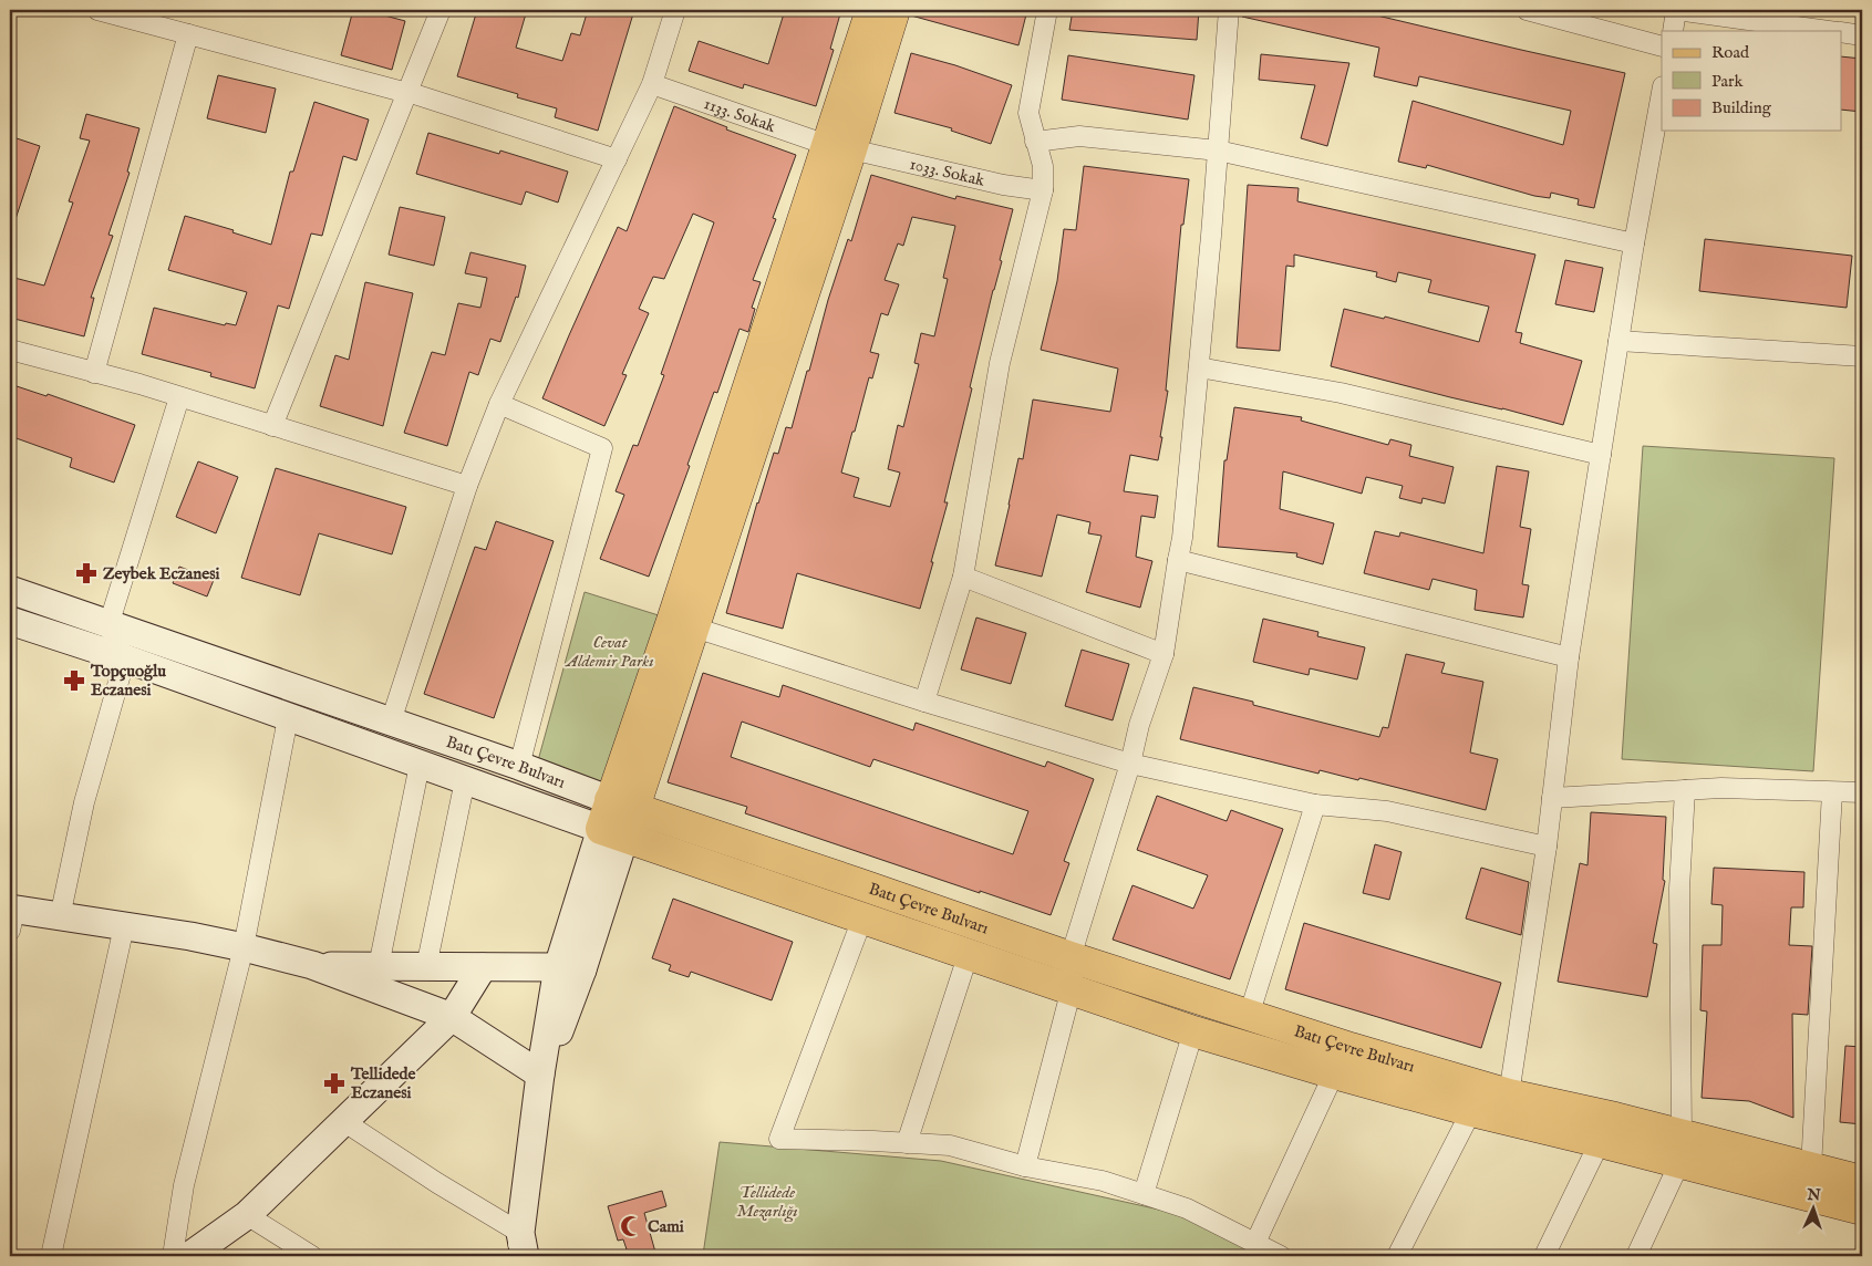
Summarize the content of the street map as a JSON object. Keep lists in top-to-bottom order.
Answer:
{
  "streets": {
    "main road": ["Batı Çevre Bulvarı"],
    "street": ["1133. Sokak", "1033. Sokak"]
  },
  "crossings": [
    ["1133. Sokak", "1033. Sokak"]
  ],
  "parks": ["Cevat Aldemir Parkı", "Tellidede Mezarlığı"],
  "places": {
    "pharmacy": ["Zeybek Eczanesi", "Topçuoğlu Eczanesi", "Tellidede Eczanesi"],
    "mosque": ["Cami"]
  },
  "legend": ["Road", "Park", "Building"],
  "north": "top"
}
